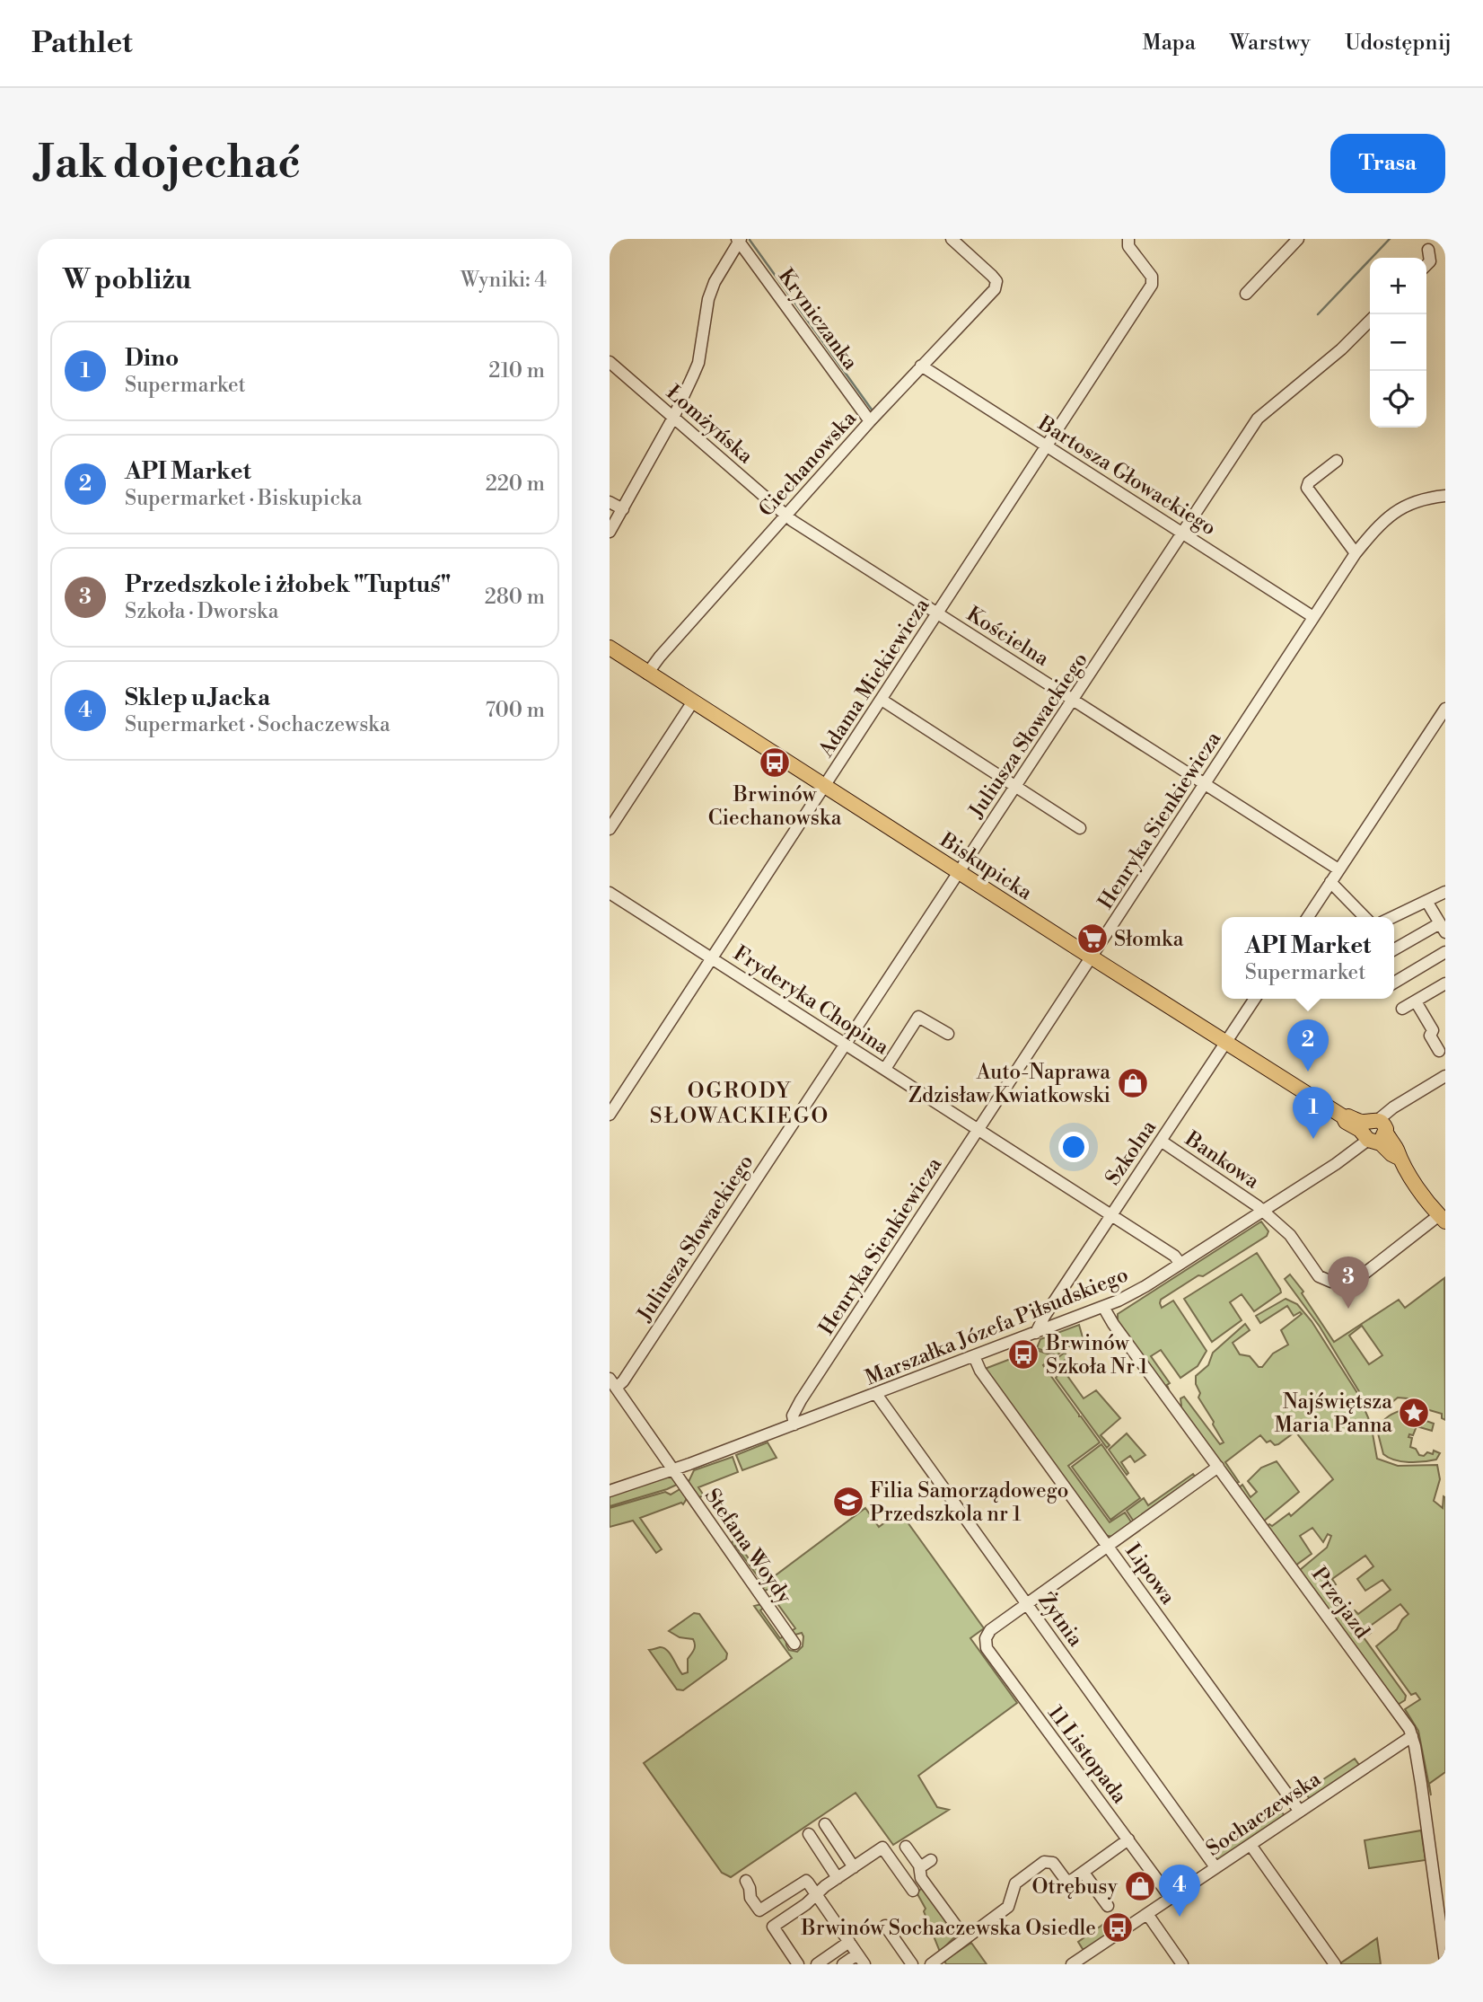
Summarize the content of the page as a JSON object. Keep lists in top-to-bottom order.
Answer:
{
  "streets": {
    "main road": ["Biskupicka"],
    "street": [
      "Kryniczanka",
      "Łomżyńska",
      "Ciechanowska",
      "Bartosza Głowackiego",
      "Kościelna",
      "Adama Mickiewicza",
      "Juliusza Słowackiego",
      "Henryka Sienkiewicza",
      "Fryderyka Chopina",
      "Szkolna",
      "Bankowa",
      "Marszałka Józefa Piłsudskiego",
      "Stefana Woydy",
      "Lipowa",
      "Przejazd",
      "Żytnia",
      "11 Listopada",
      "Sochaczewska"
    ]
  },
  "crossings": [
    ["Kryniczanka", "Ciechanowska"],
    ["Łomżyńska", "Ciechanowska"],
    ["Łomżyńska", "Kościelna"],
    ["Ciechanowska", "Bartosza Głowackiego"],
    ["Ciechanowska", "Kościelna"],
    ["Ciechanowska", "Biskupicka"],
    ["Bartosza Głowackiego", "Adama Mickiewicza"],
    ["Bartosza Głowackiego", "Juliusza Słowackiego"],
    ["Bartosza Głowackiego", "Henryka Sienkiewicza"],
    ["Kościelna", "Adama Mickiewicza"],
    ["Kościelna", "Juliusza Słowackiego"],
    ["Kościelna", "Henryka Sienkiewicza"],
    ["Adama Mickiewicza", "Biskupicka"],
    ["Adama Mickiewicza", "Fryderyka Chopina"],
    ["Juliusza Słowackiego", "Biskupicka"],
    ["Juliusza Słowackiego", "Fryderyka Chopina"],
    ["Juliusza Słowackiego", "Stefana Woydy"],
    ["Henryka Sienkiewicza", "Biskupicka"],
    ["Henryka Sienkiewicza", "Fryderyka Chopina"],
    ["Henryka Sienkiewicza", "Marszałka Józefa Piłsudskiego"],
    ["Biskupicka", "Szkolna"],
    ["Biskupicka", "Bankowa"],
    ["Biskupicka", "Marszałka Józefa Piłsudskiego"],
    ["Fryderyka Chopina", "Szkolna"],
    ["Fryderyka Chopina", "Marszałka Józefa Piłsudskiego"],
    ["Szkolna", "Bankowa"],
    ["Szkolna", "Marszałka Józefa Piłsudskiego"],
    ["Bankowa", "Marszałka Józefa Piłsudskiego"],
    ["Marszałka Józefa Piłsudskiego", "Stefana Woydy"],
    ["Marszałka Józefa Piłsudskiego", "Lipowa"],
    ["Marszałka Józefa Piłsudskiego", "Przejazd"],
    ["Marszałka Józefa Piłsudskiego", "Żytnia"],
    ["Lipowa", "Sochaczewska"],
    ["Przejazd", "Sochaczewska"],
    ["Żytnia", "11 Listopada"],
    ["Żytnia", "Sochaczewska"],
    ["11 Listopada", "Sochaczewska"]
  ],
  "districts": ["OGRODY SŁOWACKIEGO"],
  "places": {
    "bus stop": ["Brwinów Ciechanowska", "Brwinów Szkoła Nr 1", "Brwinów Sochaczewska Osiedle"],
    "supermarket": ["Słomka"],
    "shop": ["Auto-Naprawa Zdzisław Kwiatkowski", "Otrębusy"],
    "place": ["Najświętsza Maria Panna"],
    "school or university": ["Filia Samorządowego Przedszkola nr 1"]
  },
  "page": {
    "header": "Pathlet",
    "nav": ["Mapa", "Warstwy", "Udostępnij"],
    "buttons": "Trasa",
    "title": "Jak dojechać",
    "heading": ["W pobliżu", "Wyniki: 4"],
    "map_buttons": ["+", "−"],
    "list": [
      {
        "mark": "1",
        "name": "Dino",
        "note": "Supermarket",
        "value": "210 m"
      },
      {
        "mark": "2",
        "name": "API Market",
        "note": "Supermarket · Biskupicka",
        "value": "220 m"
      },
      {
        "mark": "3",
        "name": "Przedszkole i żłobek \"Tuptuś\"",
        "note": "Szkoła · Dworska",
        "value": "280 m"
      },
      {
        "mark": "4",
        "name": "Sklep u Jacka",
        "note": "Supermarket · Sochaczewska",
        "value": "700 m"
      }
    ],
    "popup": ["API Market", "Supermarket"],
    "pins": [
      "2",
      "1",
      "3",
      "4"
    ]
  }
}
